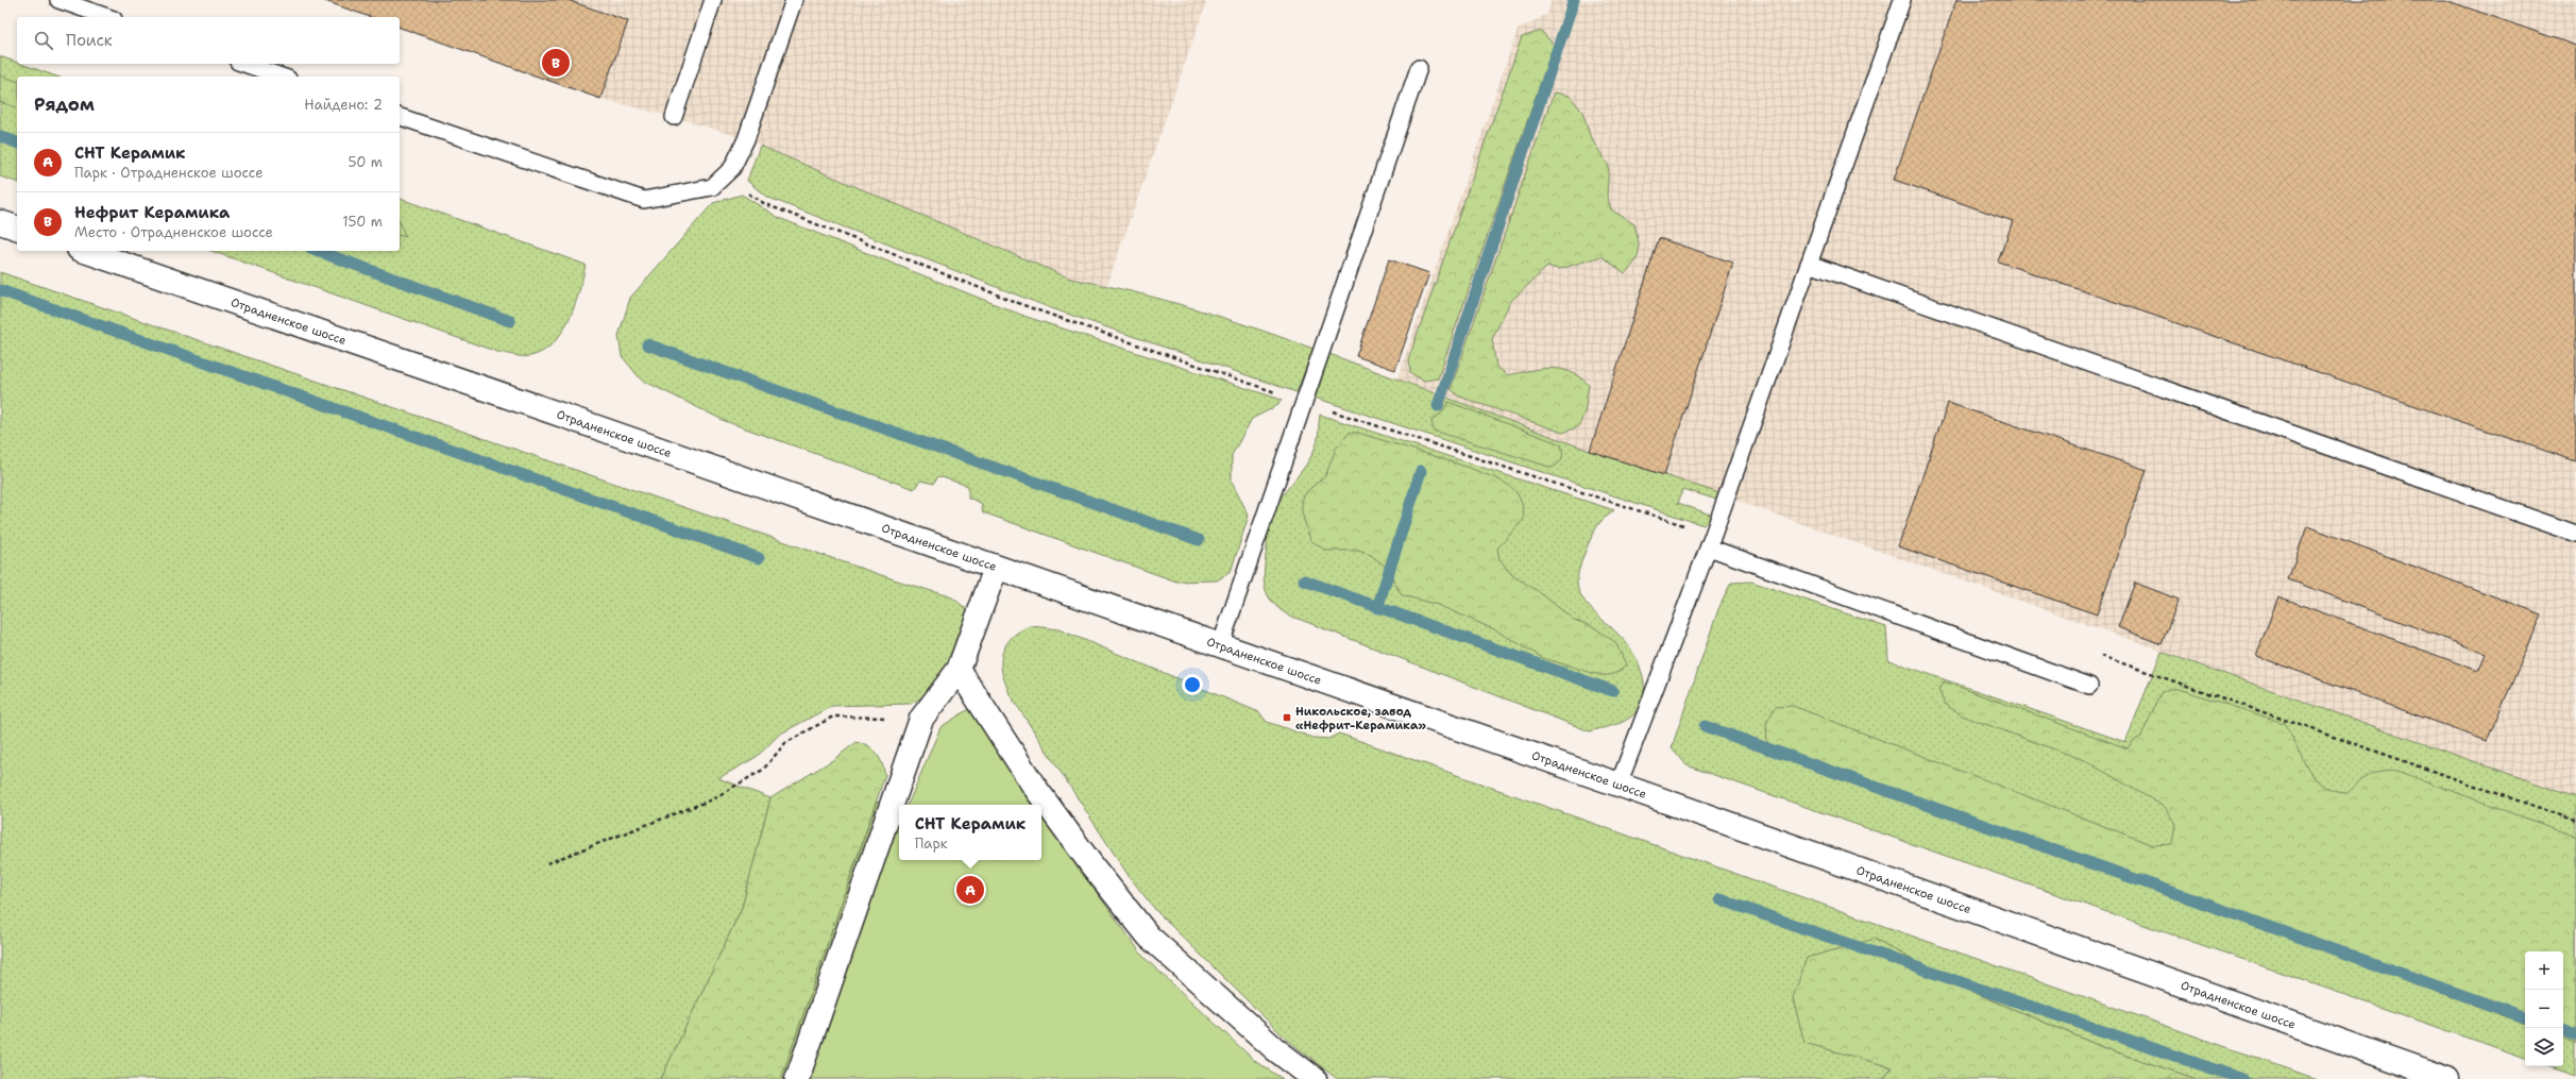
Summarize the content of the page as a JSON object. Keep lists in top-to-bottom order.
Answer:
{
  "streets": {
    "main road": ["Отрадненское шоссе"]
  },
  "places": {
    "transit": ["Никольское, завод «Нефрит-Керамика»"]
  },
  "page": {
    "search": "Поиск",
    "pins": ["B", "A"],
    "heading": ["Рядом", "Найдено: 2"],
    "list": [
      {
        "mark": "A",
        "name": "СНТ Керамик",
        "note": "Парк · Отрадненское шоссе",
        "value": "50 m"
      },
      {
        "mark": "B",
        "name": "Нефрит Керамика",
        "note": "Место · Отрадненское шоссе",
        "value": "150 m"
      }
    ],
    "popup": ["СНТ Керамик", "Парк"],
    "map_buttons": ["+", "−"]
  }
}
